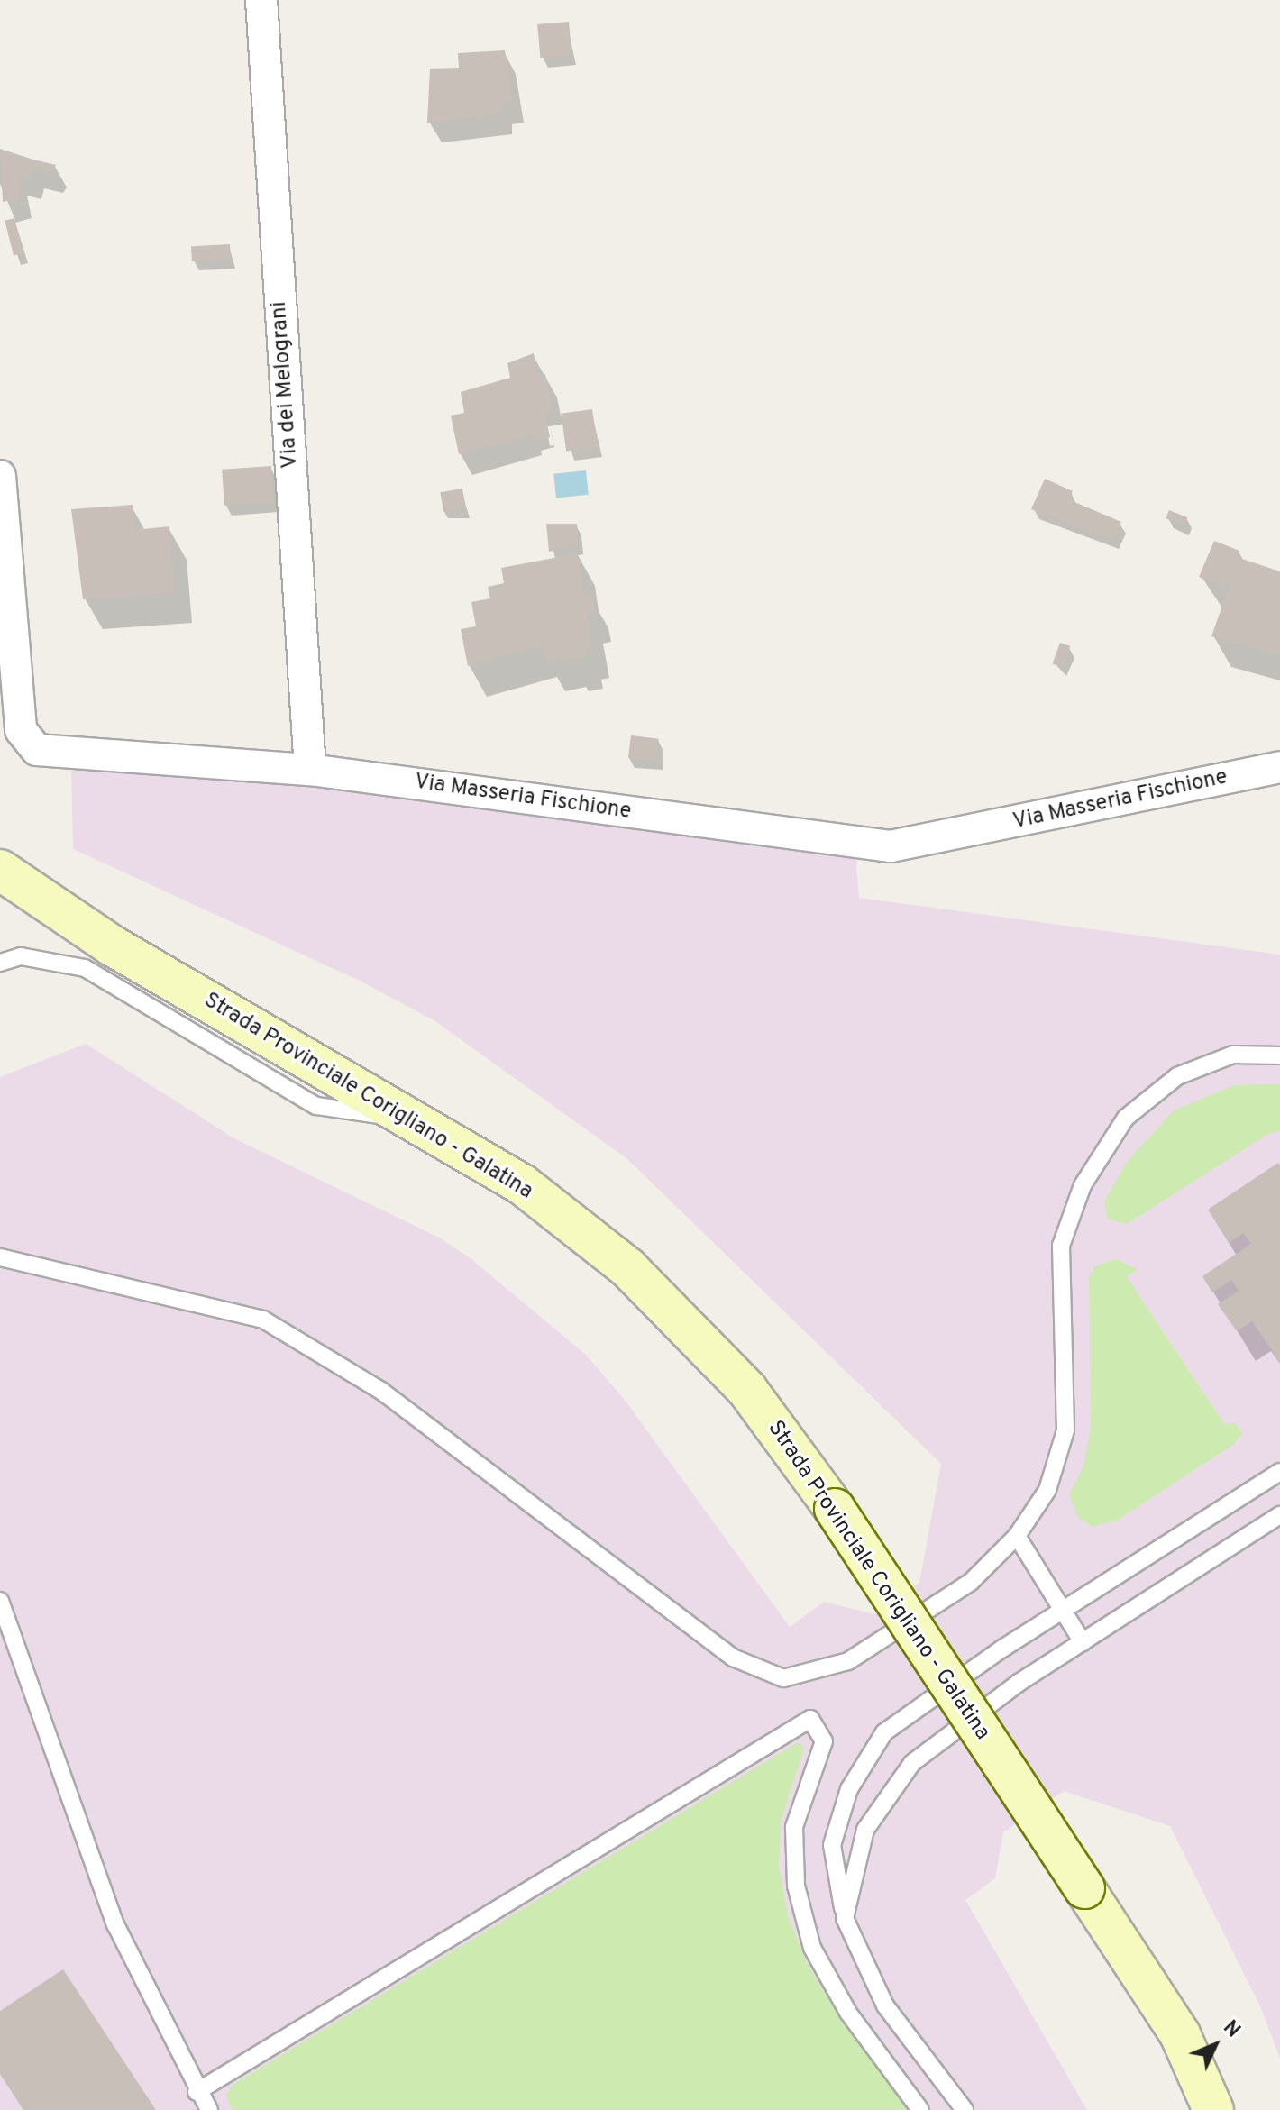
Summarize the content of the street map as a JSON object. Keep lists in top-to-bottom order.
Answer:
{
  "streets": {
    "main road": ["Strada Provinciale Corigliano - Galatina"],
    "street": ["Via dei Melograni", "Via Masseria Fischione"]
  },
  "crossings": [
    ["Via dei Melograni", "Via Masseria Fischione"]
  ],
  "north": "top right"
}
